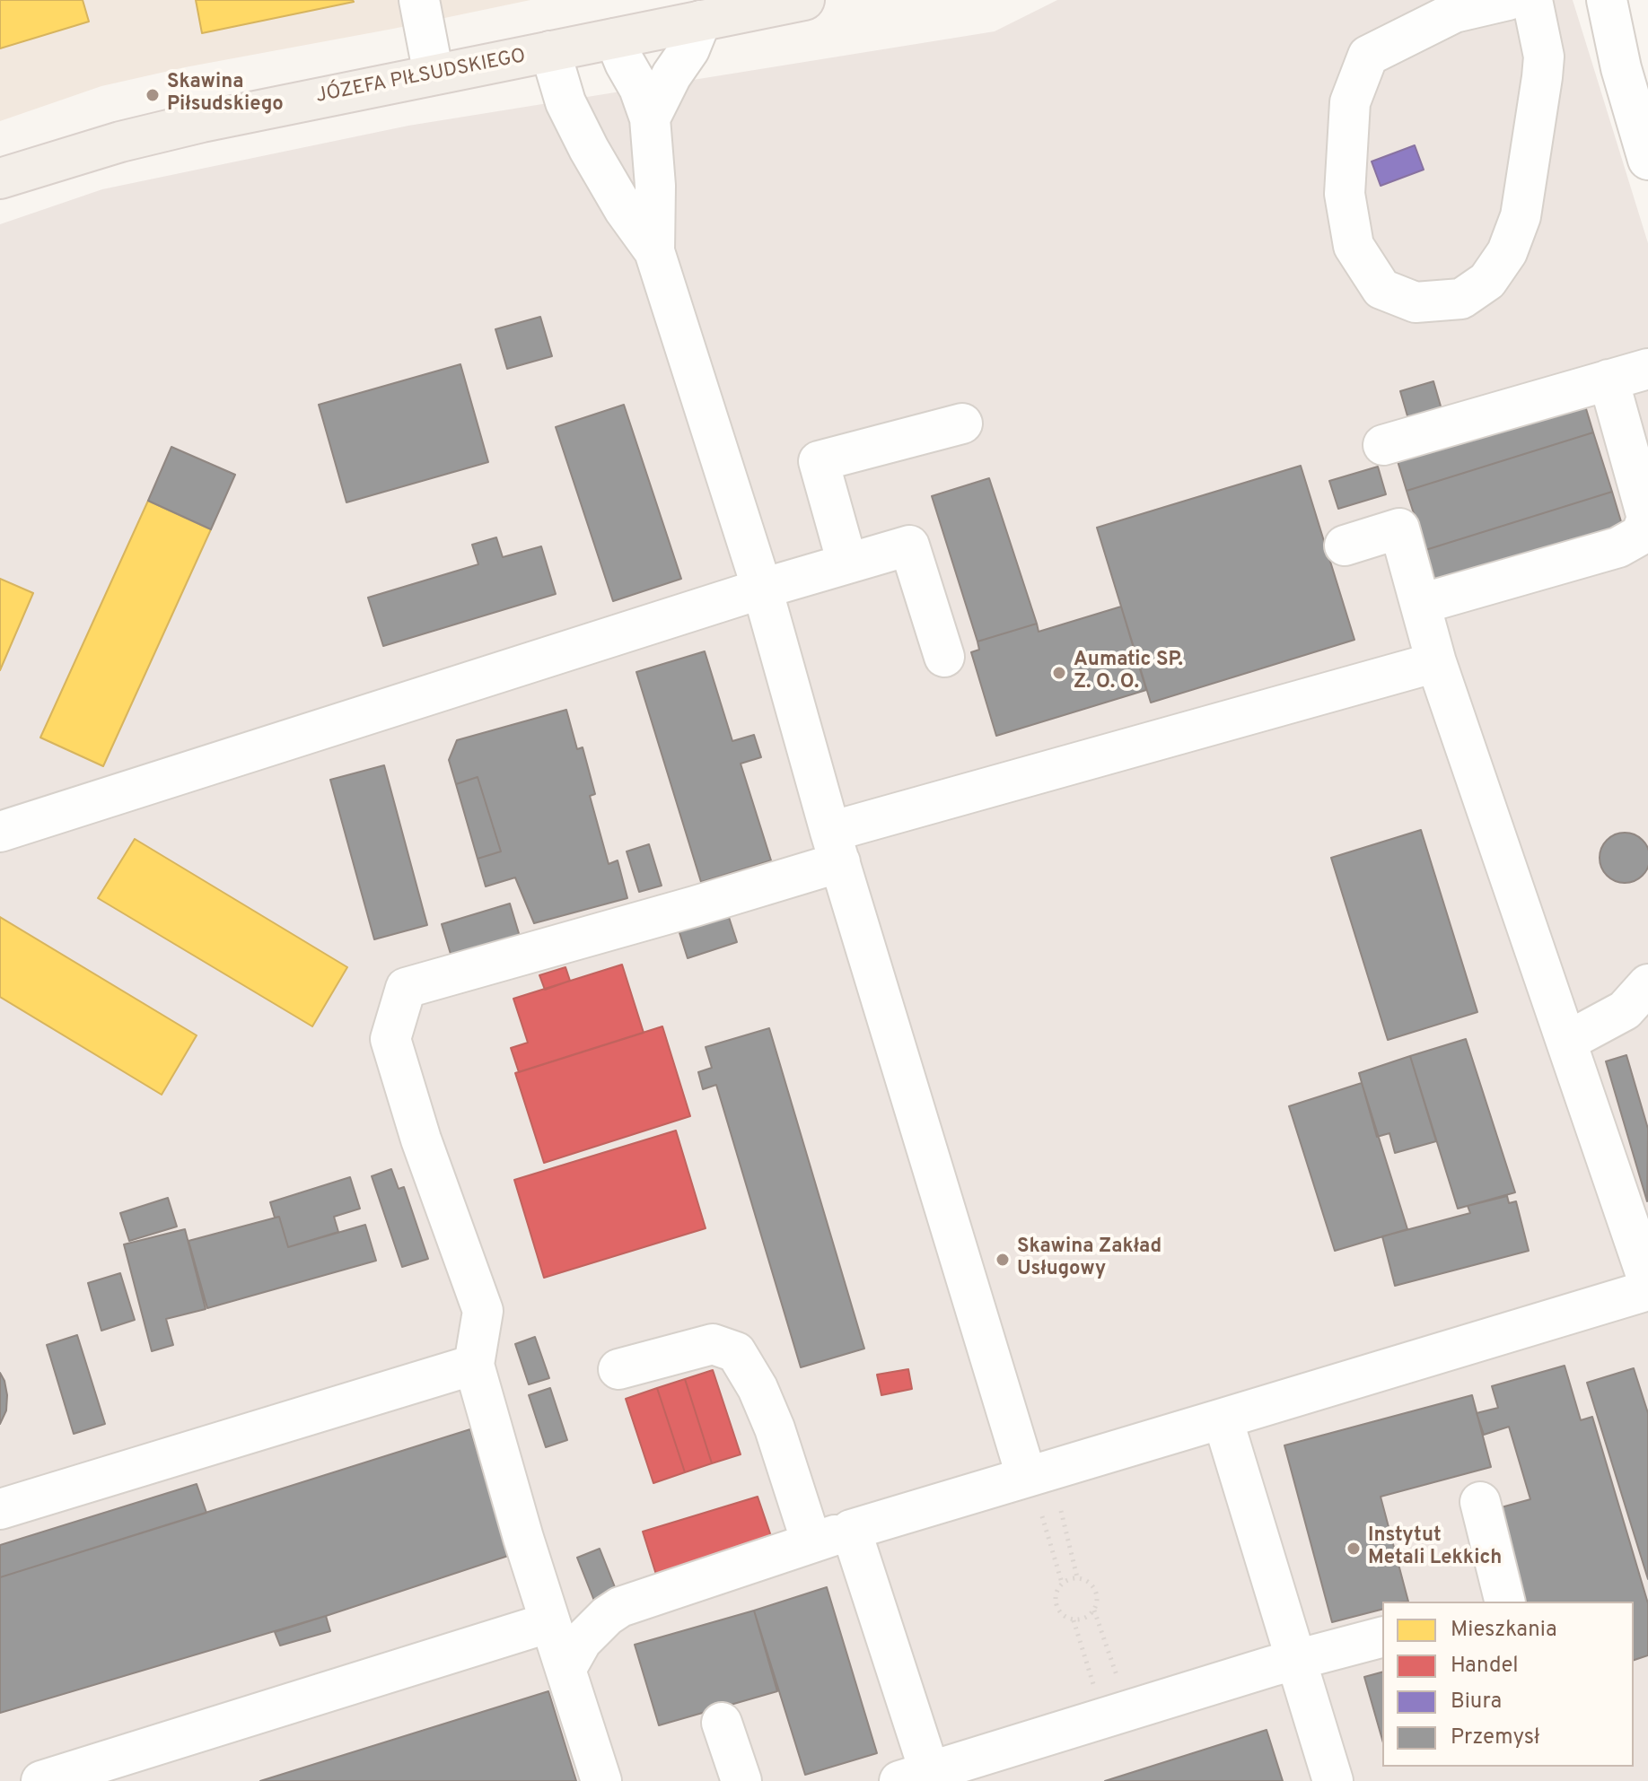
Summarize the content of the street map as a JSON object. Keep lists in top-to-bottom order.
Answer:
{
  "streets": {
    "main road": ["JÓZEFA PIŁSUDSKIEGO"]
  },
  "places": [
    "Skawina Piłsudskiego",
    "Aumatic SP. Z. O. O.",
    "Skawina Zakład Usługowy",
    "Instytut Metali Lekkich"
  ],
  "legend": [
    "Mieszkania",
    "Handel",
    "Biura",
    "Przemysł"
  ]
}
